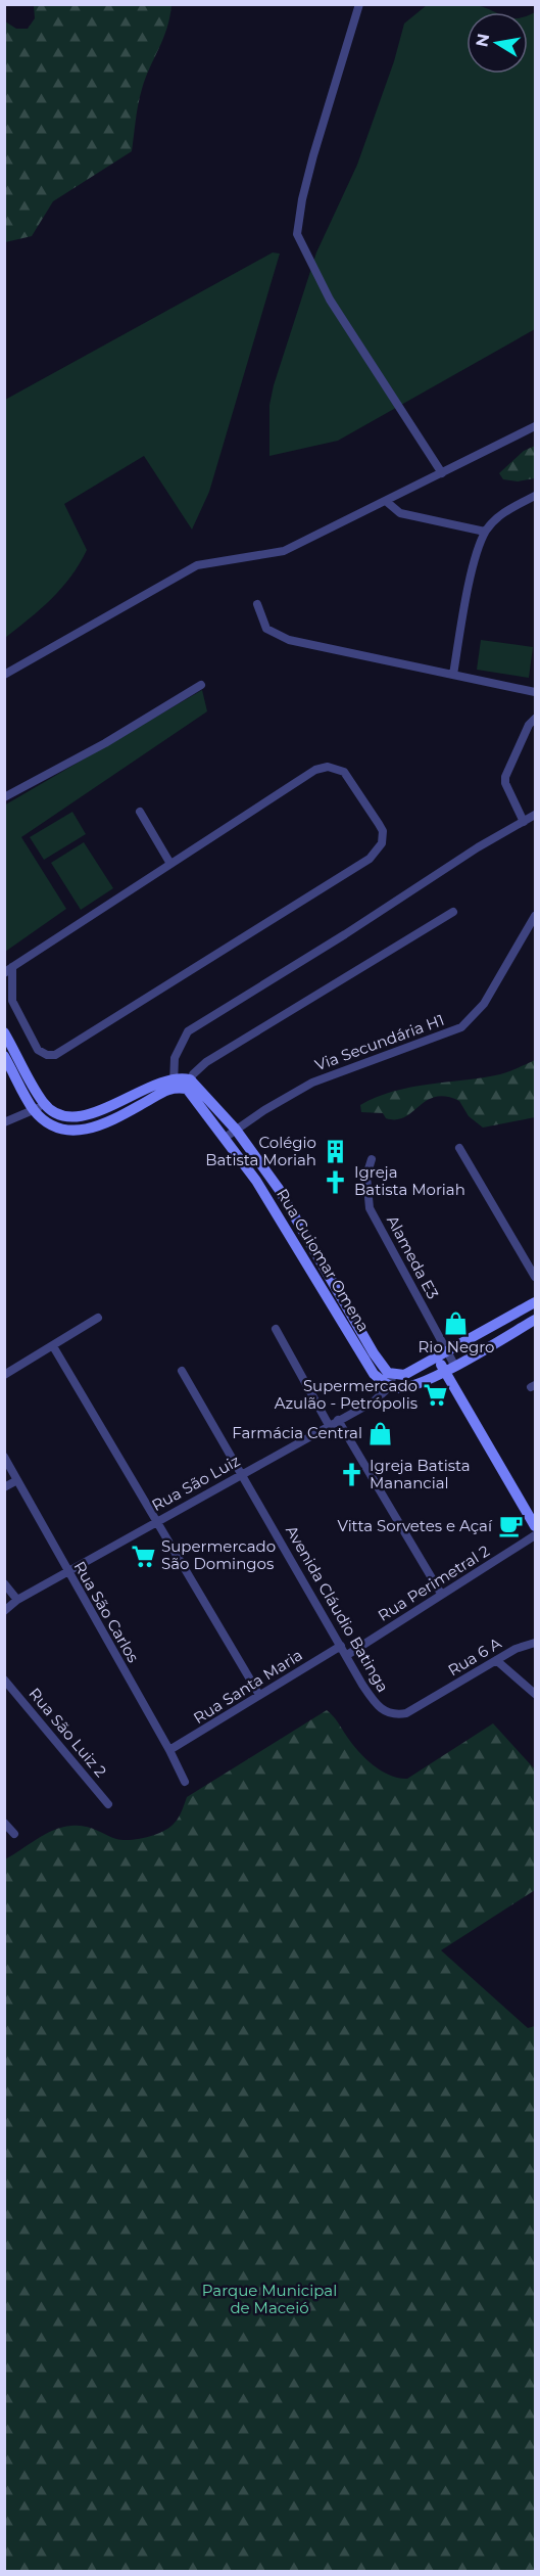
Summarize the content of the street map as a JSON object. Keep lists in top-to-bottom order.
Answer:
{
  "streets": {
    "street": [
      "Via Secundária H1",
      "Alameda E3",
      "Rua Guiomar Omena",
      "Rua São Luiz",
      "Rua Perimetral 2",
      "Avenida Cláudio Batinga",
      "Rua São Carlos",
      "Rua 6 A",
      "Rua Santa Maria",
      "Rua São Luiz 2"
    ]
  },
  "crossings": [
    ["Via Secundária H1", "Rua Guiomar Omena"],
    ["Rua Guiomar Omena", "Rua São Luiz"],
    ["Rua São Luiz", "Avenida Cláudio Batinga"],
    ["Rua São Luiz", "Rua São Carlos"],
    ["Rua Perimetral 2", "Avenida Cláudio Batinga"],
    ["Avenida Cláudio Batinga", "Rua 6 A"],
    ["Avenida Cláudio Batinga", "Rua Santa Maria"],
    ["Rua São Carlos", "Rua Santa Maria"]
  ],
  "parks": ["Parque Municipal de Maceió"],
  "places": {
    "building": ["Colégio Batista Moriah"],
    "church": ["Igreja Batista Moriah", "Igreja Batista Manancial"],
    "shop": ["Rio Negro", "Farmácia Central"],
    "supermarket": ["Supermercado Azulão - Petrópolis", "Supermercado São Domingos"],
    "cafe": ["Vitta Sorvetes e Açaí"]
  },
  "north": "left"
}
